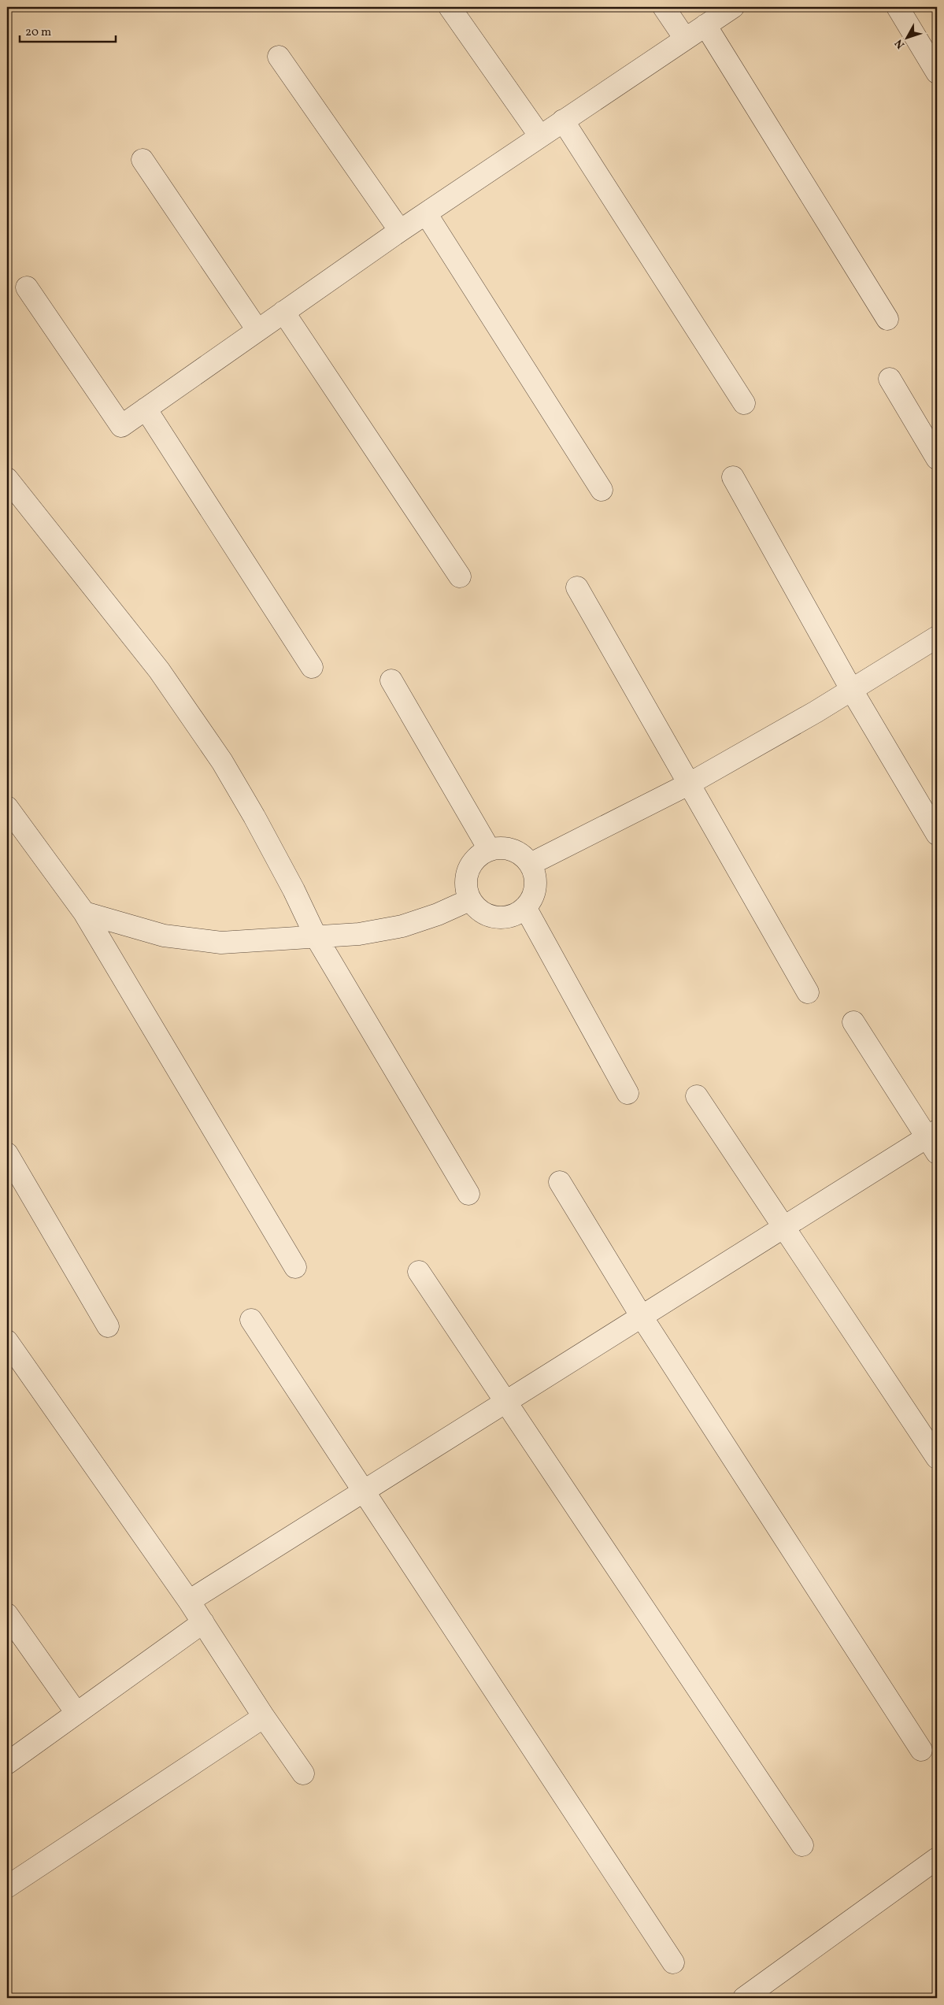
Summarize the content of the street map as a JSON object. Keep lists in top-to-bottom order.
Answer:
{
  "scale_bar": "20 m",
  "north": "bottom left"
}
